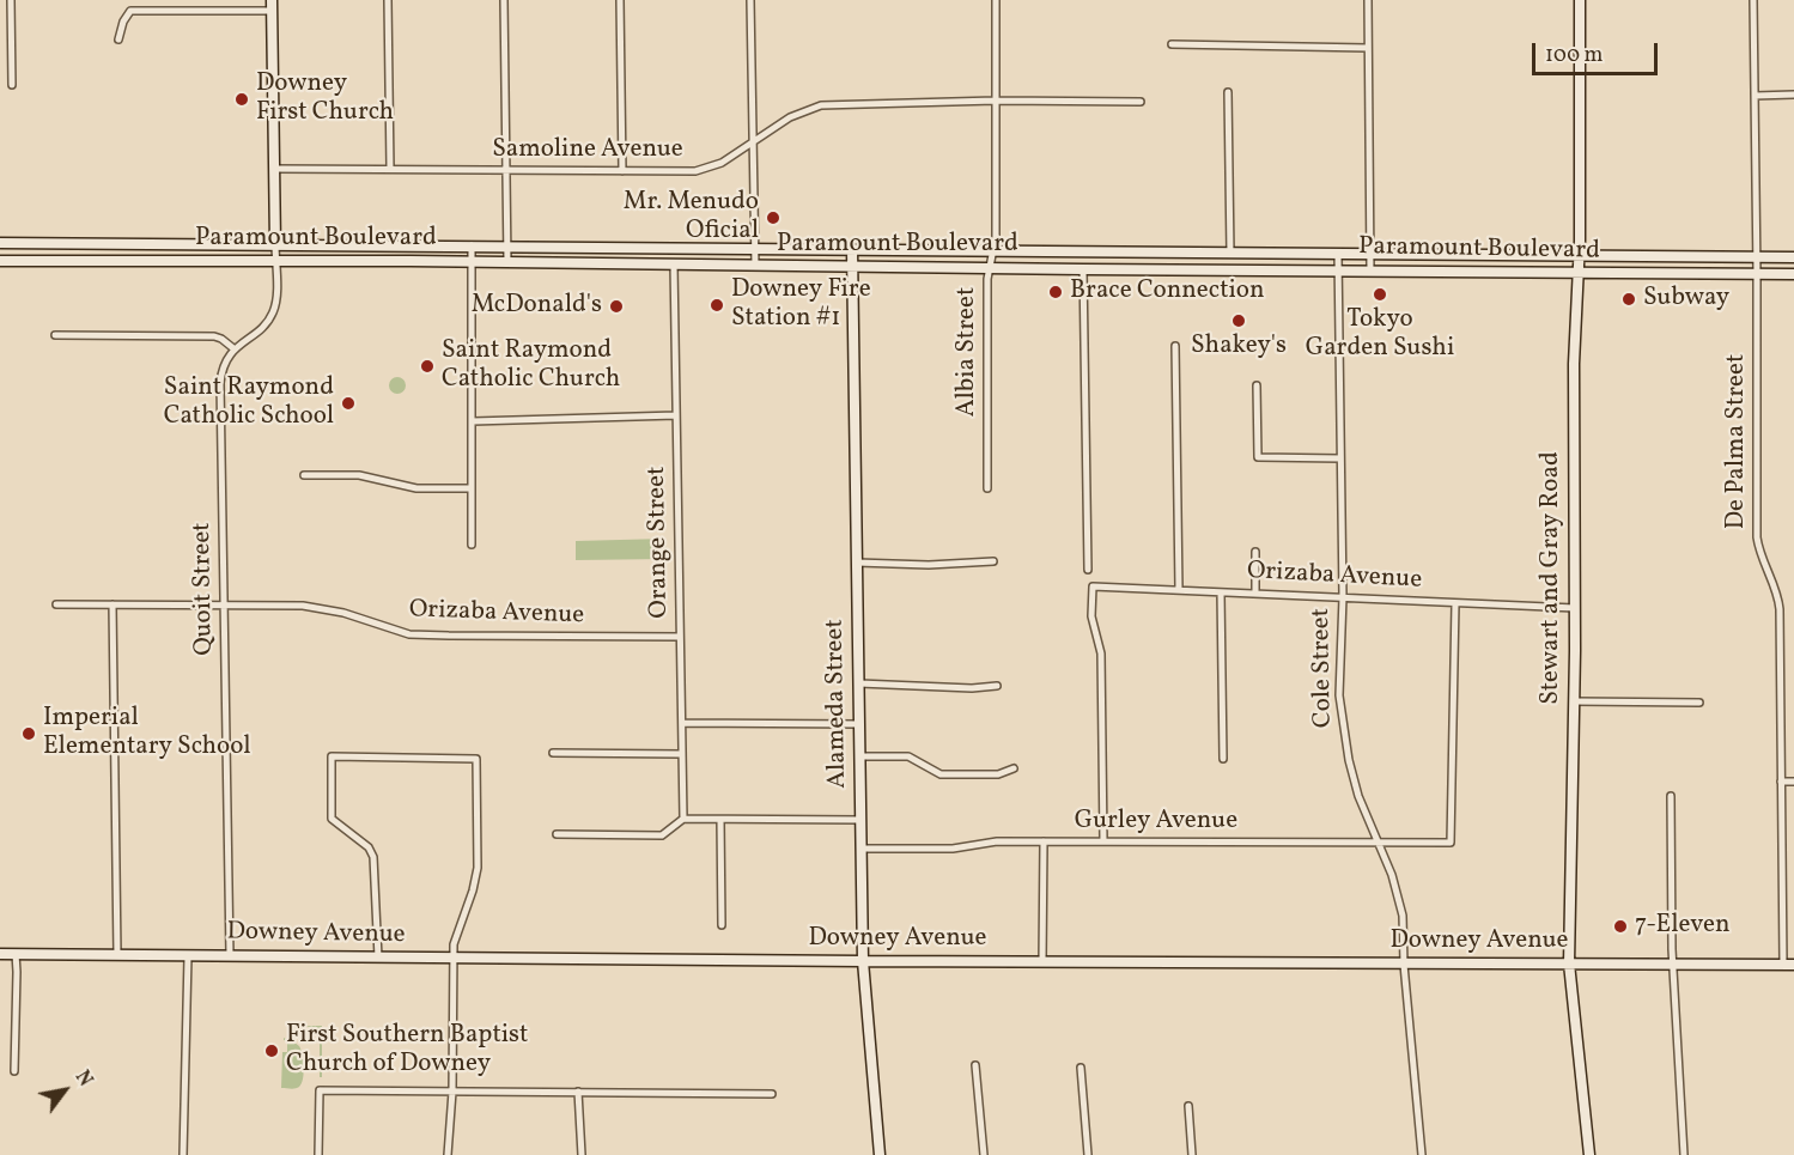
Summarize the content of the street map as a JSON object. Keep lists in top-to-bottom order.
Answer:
{
  "streets": {
    "main road": [
      "Paramount Boulevard",
      "Stewart and Gray Road",
      "Alameda Street",
      "Downey Avenue"
    ],
    "street": [
      "Samoline Avenue",
      "Albia Street",
      "De Palma Street",
      "Orange Street",
      "Orizaba Avenue",
      "Quoit Street",
      "Cole Street",
      "Gurley Avenue"
    ]
  },
  "crossings": [
    ["Samoline Avenue", "Albia Street"],
    ["Paramount Boulevard", "Albia Street"],
    ["Paramount Boulevard", "De Palma Street"],
    ["Paramount Boulevard", "Orange Street"],
    ["Paramount Boulevard", "Stewart and Gray Road"],
    ["Paramount Boulevard", "Cole Street"],
    ["Paramount Boulevard", "Alameda Street"],
    ["De Palma Street", "Downey Avenue"],
    ["Orange Street", "Orizaba Avenue"],
    ["Orizaba Avenue", "Stewart and Gray Road"],
    ["Orizaba Avenue", "Quoit Street"],
    ["Orizaba Avenue", "Cole Street"],
    ["Orizaba Avenue", "Gurley Avenue"],
    ["Stewart and Gray Road", "Downey Avenue"],
    ["Quoit Street", "Downey Avenue"],
    ["Cole Street", "Gurley Avenue"],
    ["Cole Street", "Downey Avenue"],
    ["Alameda Street", "Gurley Avenue"],
    ["Alameda Street", "Downey Avenue"]
  ],
  "places": [
    "Downey First Church",
    "Mr. Menudo Oficial",
    "Brace Connection",
    "Tokyo Garden Sushi",
    "Subway",
    "Downey Fire Station #1",
    "McDonald's",
    "Shakey's",
    "Saint Raymond Catholic Church",
    "Saint Raymond Catholic School",
    "Imperial Elementary School",
    "7-Eleven",
    "First Southern Baptist Church of Downey"
  ],
  "scale_bar": "100 m",
  "north": "top right"
}
